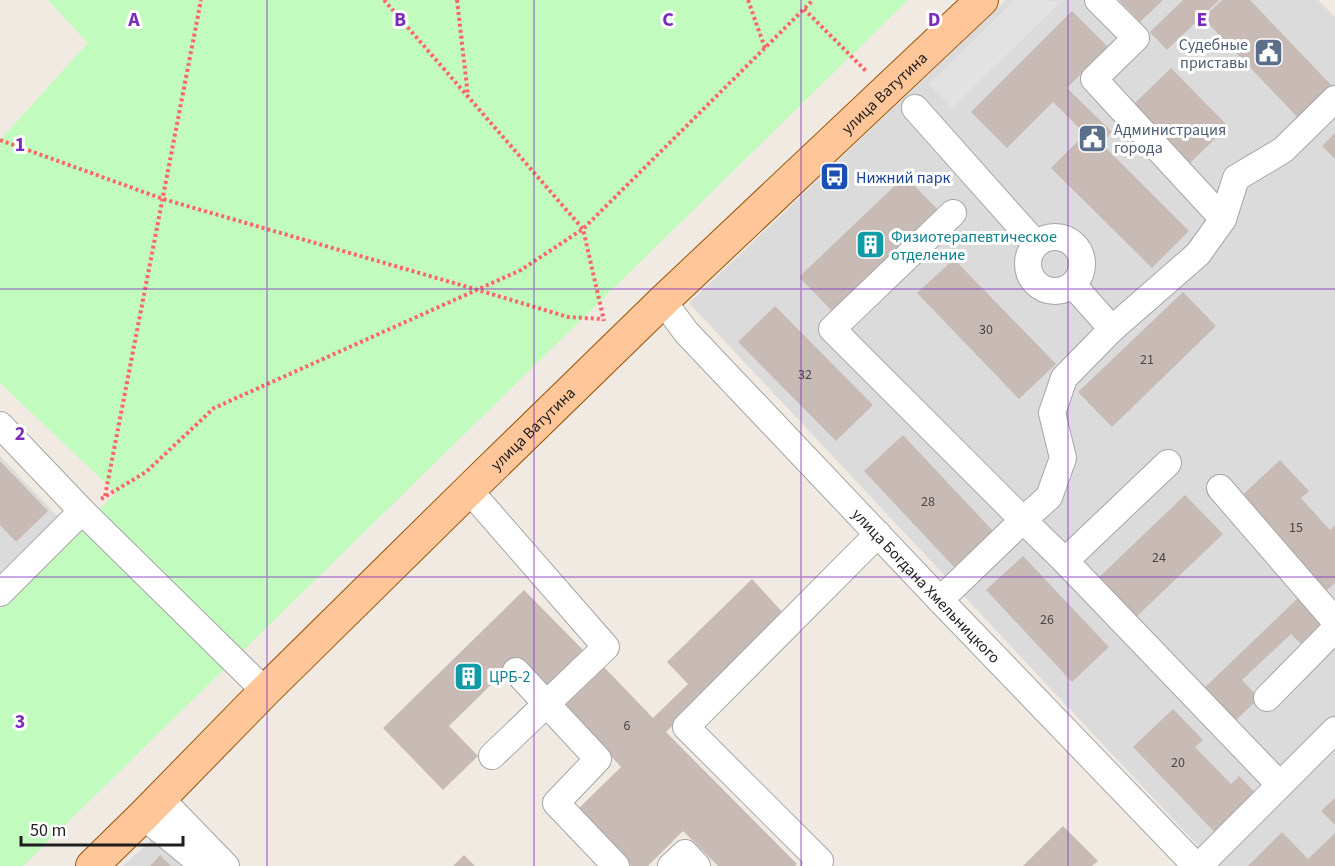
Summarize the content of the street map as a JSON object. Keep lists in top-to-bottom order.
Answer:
{
  "streets": {
    "main road": ["улица Ватутина"],
    "street": ["улица Богдана Хмельницкого"]
  },
  "crossings": [
    ["улица Ватутина", "улица Богдана Хмельницкого"]
  ],
  "places": {
    "public building": ["Судебные приставы", "Администрация города"],
    "bus stop": ["Нижний парк"],
    "building": ["Физиотерапевтическое отделение", "ЦРБ-2"]
  },
  "house_numbers": [
    "30",
    "21",
    "32",
    "28",
    "15",
    "24",
    "26",
    "6",
    "20"
  ],
  "scale_bar": "50 m",
  "grid": {
    "columns": [
      "A",
      "B",
      "C",
      "D",
      "E"
    ],
    "rows": ["1", "2", "3"]
  }
}
